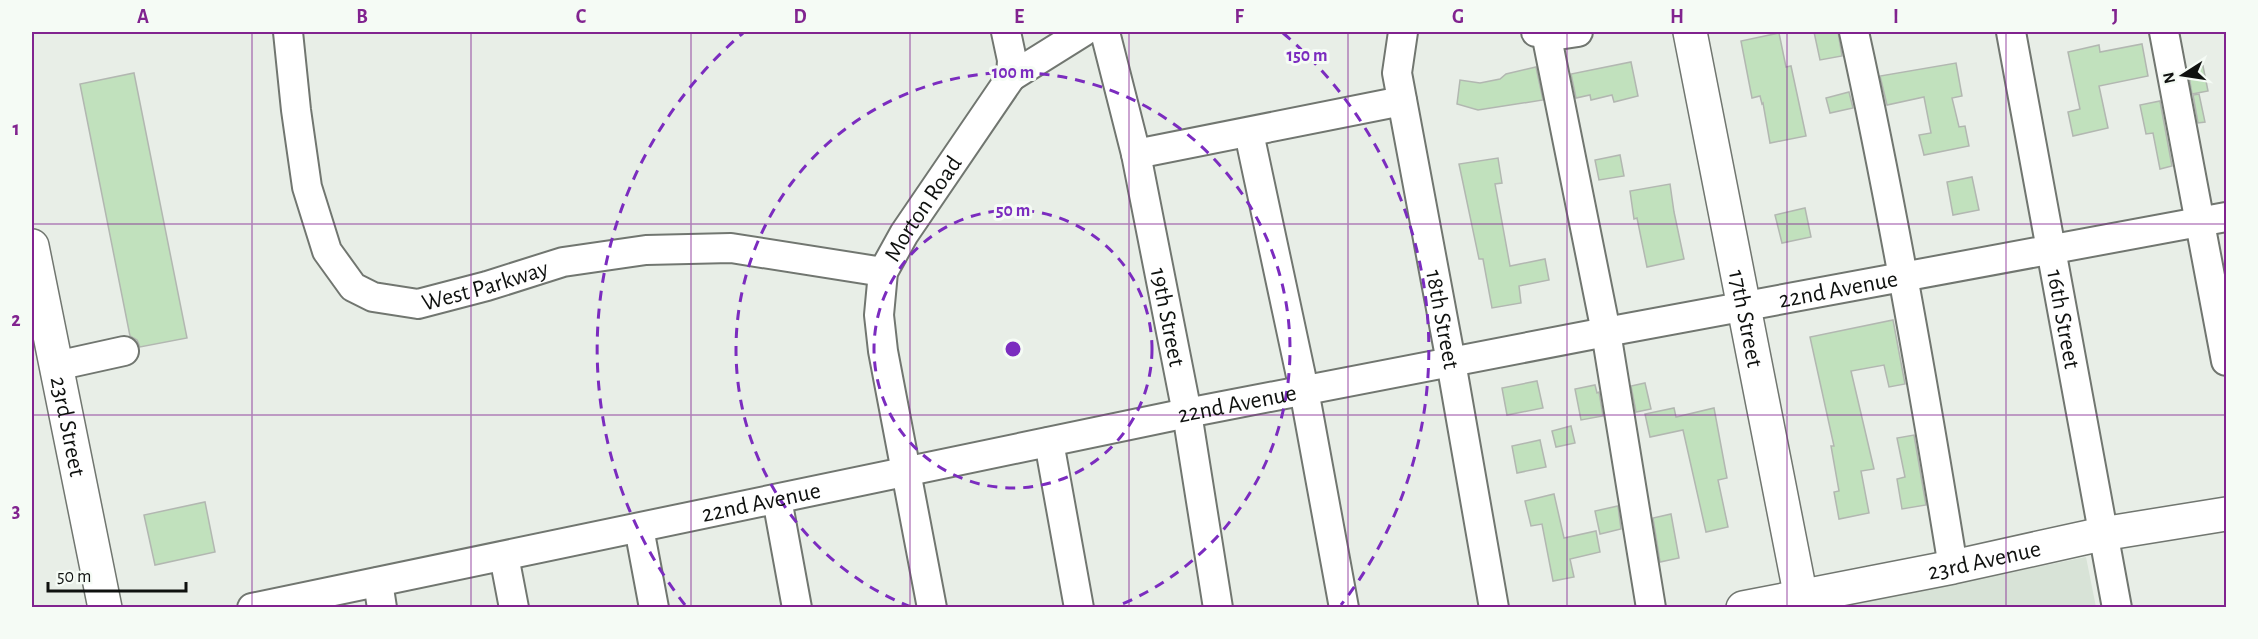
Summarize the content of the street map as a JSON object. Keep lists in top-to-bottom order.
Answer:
{
  "streets": {
    "main road": ["17th Street", "23rd Street", "23rd Avenue"],
    "street": [
      "Morton Road",
      "West Parkway",
      "22nd Avenue",
      "19th Street",
      "18th Street",
      "16th Street"
    ]
  },
  "crossings": [
    ["Morton Road", "West Parkway"],
    ["Morton Road", "22nd Avenue"],
    ["22nd Avenue", "19th Street"],
    ["22nd Avenue", "18th Street"],
    ["22nd Avenue", "16th Street"],
    ["22nd Avenue", "17th Street"],
    ["16th Street", "23rd Avenue"],
    ["17th Street", "23rd Avenue"]
  ],
  "scale_bar": "50 m",
  "north": "left",
  "grid": {
    "columns": [
      "A",
      "B",
      "C",
      "D",
      "E",
      "F",
      "G",
      "H",
      "I",
      "J"
    ],
    "rows": ["1", "2", "3"]
  },
  "rings": ["150 m", "100 m", "50 m"]
}
